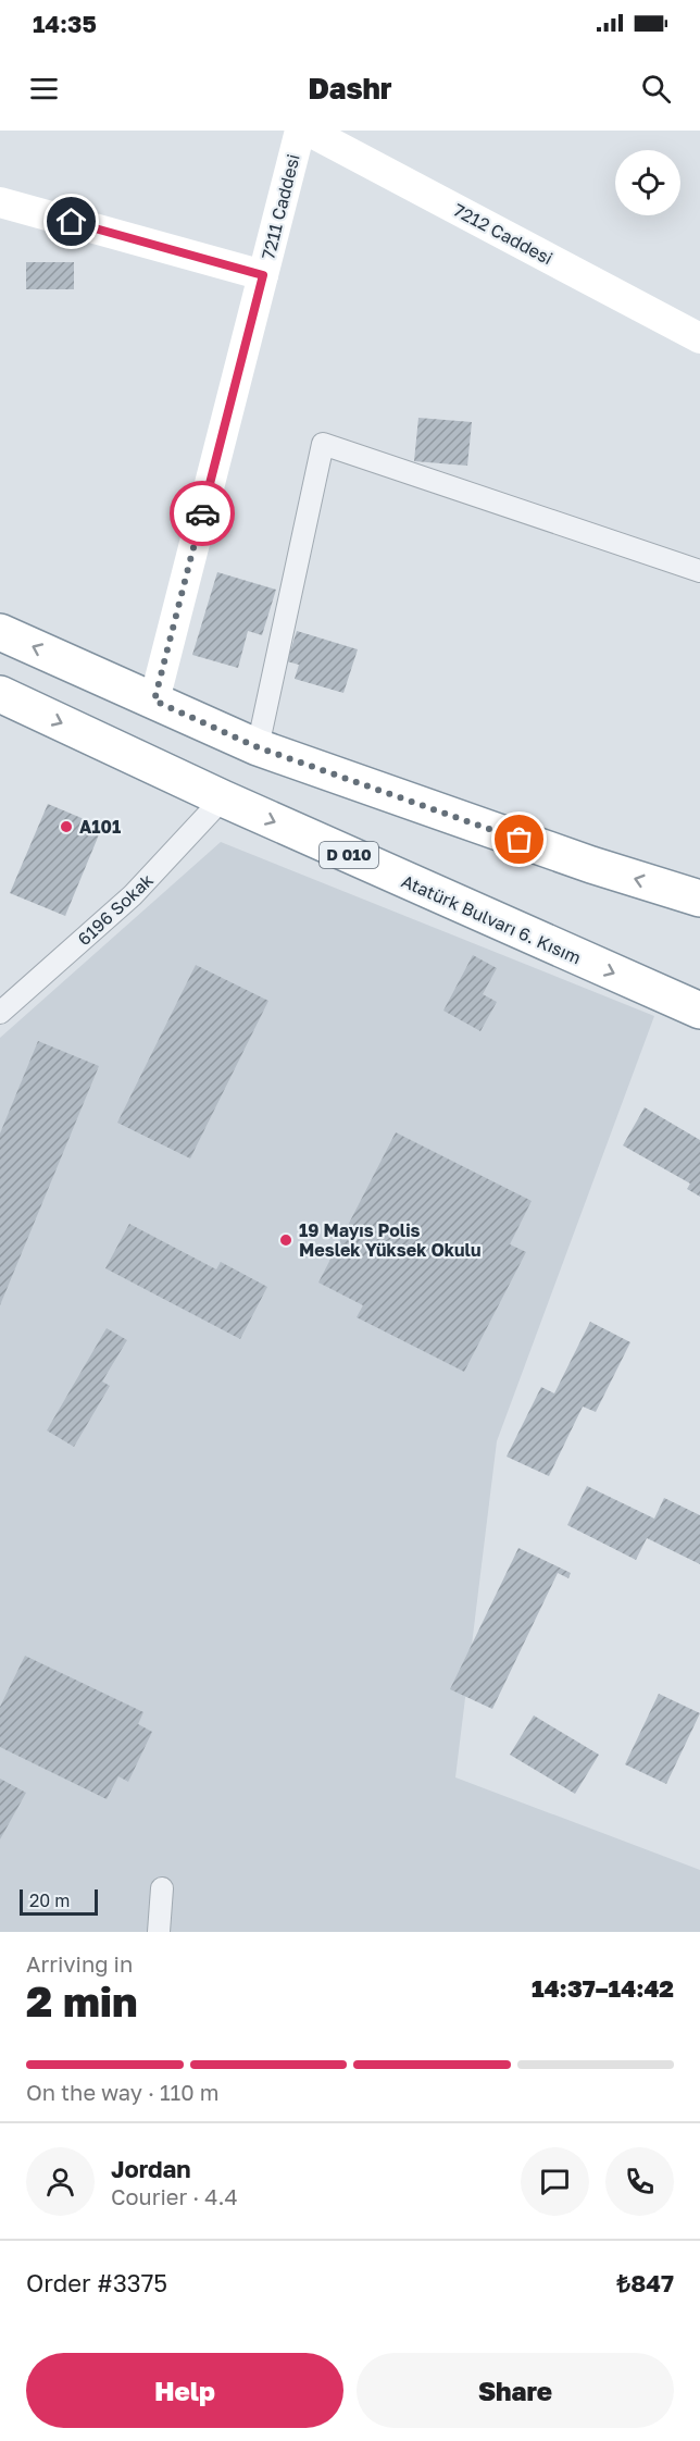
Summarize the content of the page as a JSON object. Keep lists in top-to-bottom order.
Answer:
{
  "streets": {
    "highway": ["D 010", "Atatürk Bulvarı 6. Kısım"],
    "street": ["7211 Caddesi", "7212 Caddesi", "6196 Sokak"]
  },
  "crossings": [
    ["6196 Sokak", "Atatürk Bulvarı 6. Kısım"]
  ],
  "places": ["A101", "19 Mayıs Polis Meslek Yüksek Okulu"],
  "scale_bar": "20 m",
  "page": {
    "status": "14:35",
    "header": "Dashr",
    "scale": "20 m",
    "heading": ["2 min", "Arriving in", "14:37–14:42"],
    "panel": [
      "Jordan",
      "Courier · 4.4",
      "Order #3375",
      "₺847"
    ],
    "bar": "On the way · 110 m",
    "buttons": ["Help", "Share"]
  }
}
